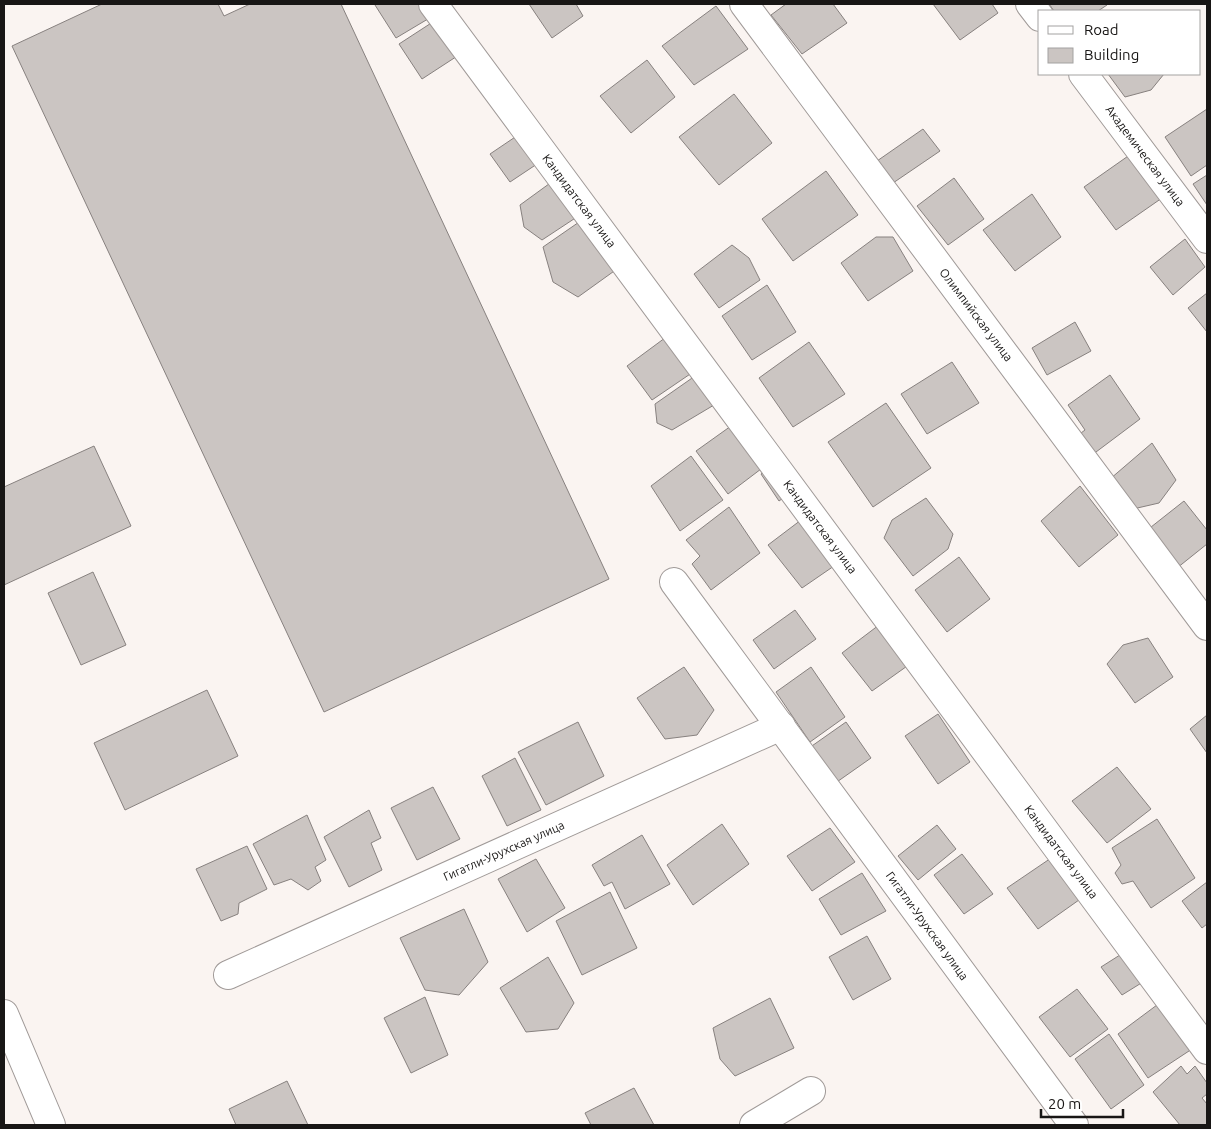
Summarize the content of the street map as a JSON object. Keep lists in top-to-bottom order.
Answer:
{
  "streets": {
    "street": [
      "Академическая улица",
      "Кандидатская улица",
      "Олимпийская улица",
      "Гигатли-Урухская улица"
    ]
  },
  "legend": ["Road", "Building"],
  "scale_bar": "20 m"
}
